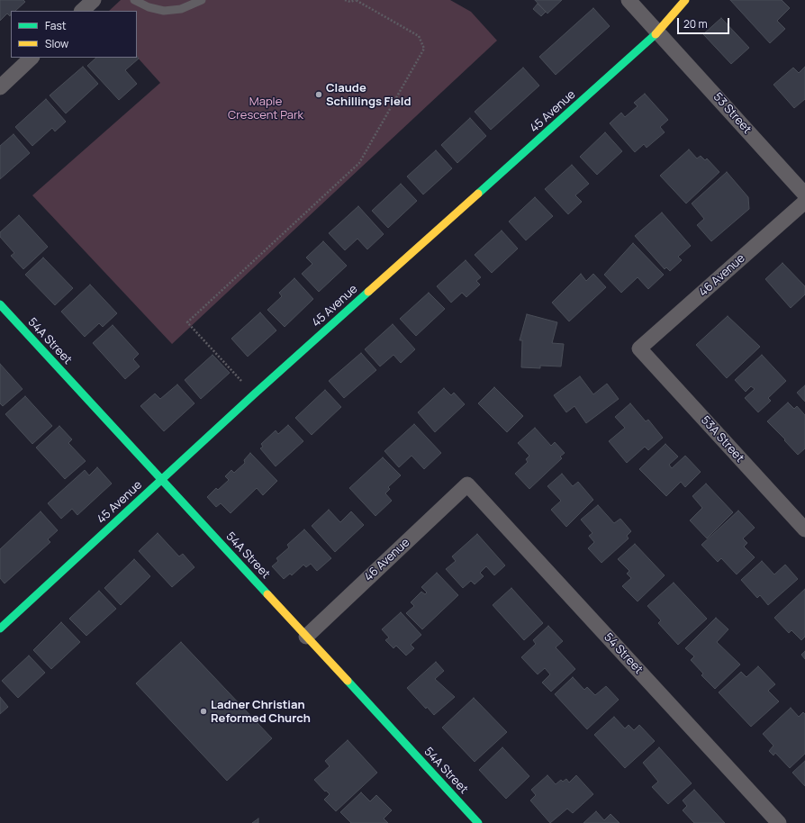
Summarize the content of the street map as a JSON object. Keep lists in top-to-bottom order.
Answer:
{
  "streets": {
    "street": [
      "45 Avenue",
      "53 Street",
      "46 Avenue",
      "54A Street",
      "53A Street",
      "54 Street"
    ]
  },
  "crossings": [
    ["45 Avenue", "53 Street"],
    ["45 Avenue", "54A Street"],
    ["46 Avenue", "54A Street"],
    ["46 Avenue", "53A Street"],
    ["46 Avenue", "54 Street"]
  ],
  "parks": ["Maple Crescent Park"],
  "places": ["Claude Schillings Field", "Ladner Christian Reformed Church"],
  "legend": ["Fast", "Slow"],
  "scale_bar": "20 m"
}
